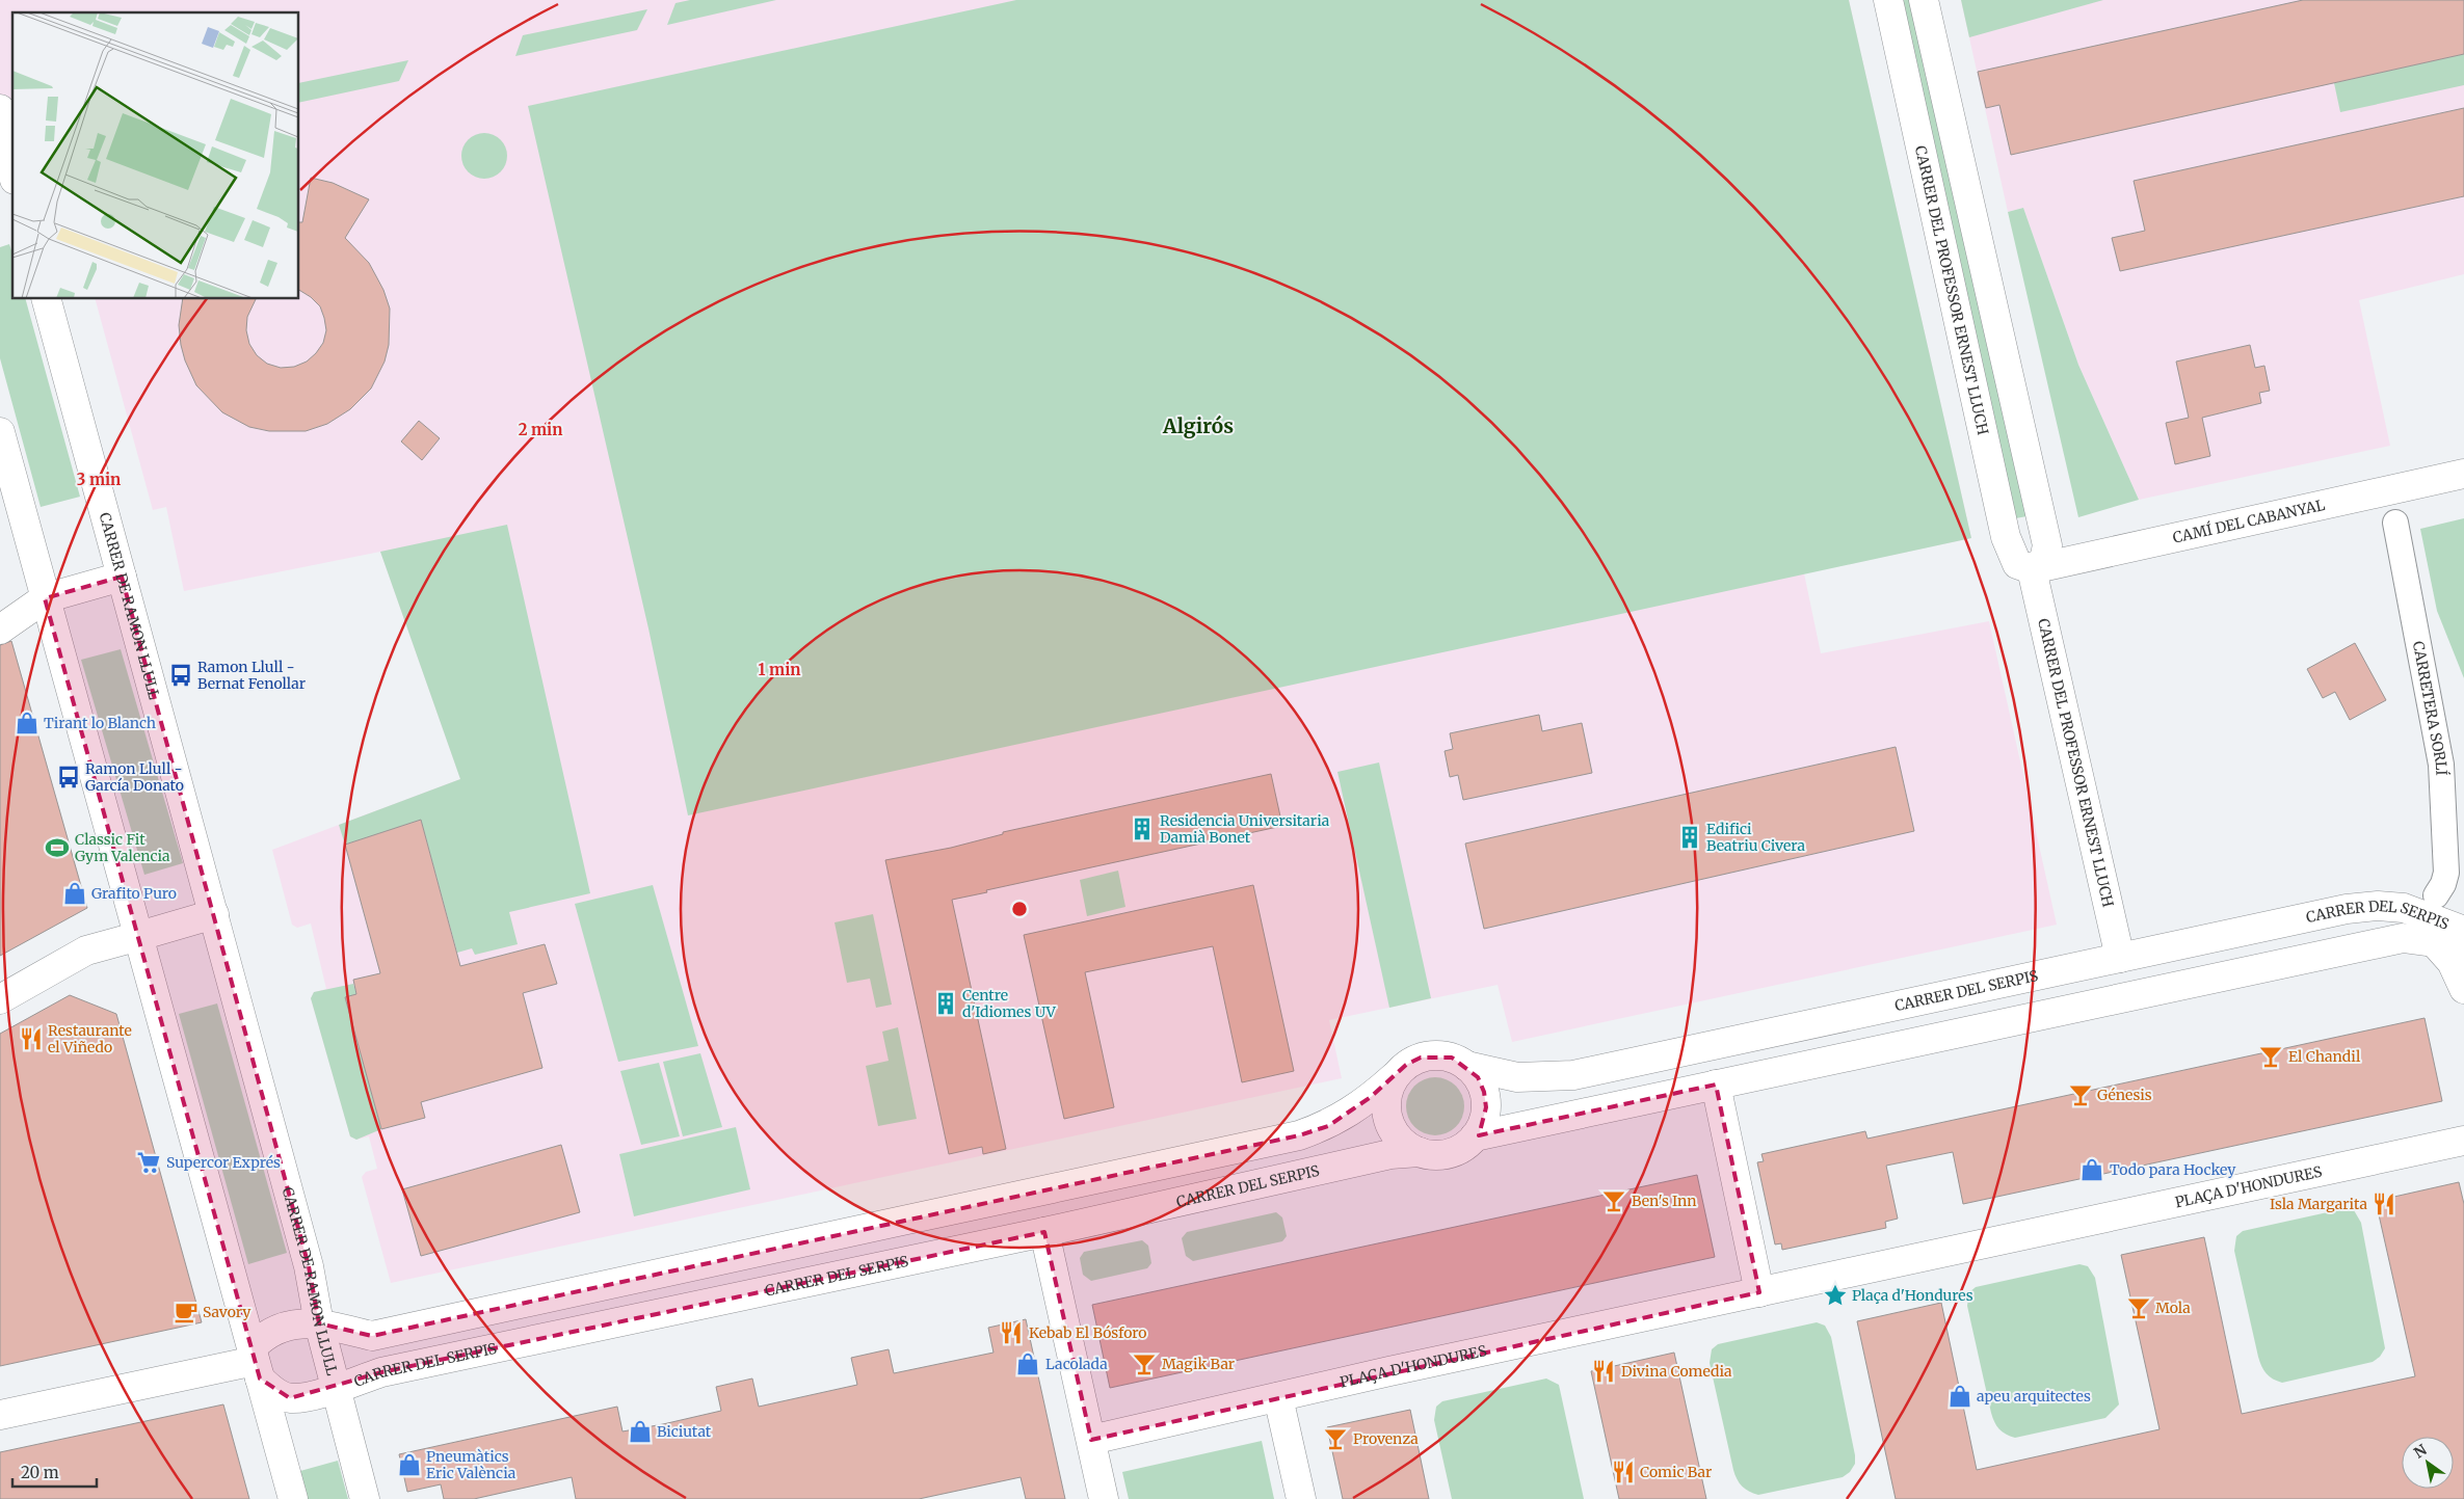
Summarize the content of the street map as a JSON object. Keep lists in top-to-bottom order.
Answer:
{
  "streets": {
    "street": [
      "CARRER DEL PROFESSOR ERNEST LLUCH",
      "CAMÍ DEL CABANYAL",
      "CARRER DE RAMON LLULL",
      "CARRETERA SORLÍ",
      "CARRER DEL SERPIS",
      "PLAÇA D'HONDURES"
    ]
  },
  "crossings": [
    ["CARRER DEL PROFESSOR ERNEST LLUCH", "CAMÍ DEL CABANYAL"],
    ["CARRER DEL PROFESSOR ERNEST LLUCH", "CARRER DEL SERPIS"],
    ["CARRER DE RAMON LLULL", "CARRER DEL SERPIS"]
  ],
  "districts": ["Algirós"],
  "places": {
    "bus stop": ["Ramon Llull - Bernat Fenollar", "Ramon Llull - García Donato"],
    "shop": [
      "Tirant lo Blanch",
      "Grafito Puro",
      "Todo para Hockey",
      "Lacolada",
      "apeu arquitectes",
      "Biciutat",
      "Pneumàtics Eric València"
    ],
    "building": ["Residencia Universitaria Damià Bonet", "Edifici Beatriu Civera", "Centre d'Idiomes UV"],
    "sports": ["Classic Fit Gym Valencia"],
    "restaurant": [
      "Restaurante el Viñedo",
      "Isla Margarita",
      "Kebab El Bósforo",
      "Divina Comedia",
      "Comic Bar"
    ],
    "bar": [
      "El Chandil",
      "Génesis",
      "Ben's Inn",
      "Mola",
      "Magik Bar",
      "Provenza"
    ],
    "supermarket": ["Supercor Exprés"],
    "place": ["Plaça d'Hondures"],
    "cafe": ["Savory"]
  },
  "scale_bar": "20 m",
  "north": "top left",
  "rings": ["2 min", "3 min", "1 min"]
}
